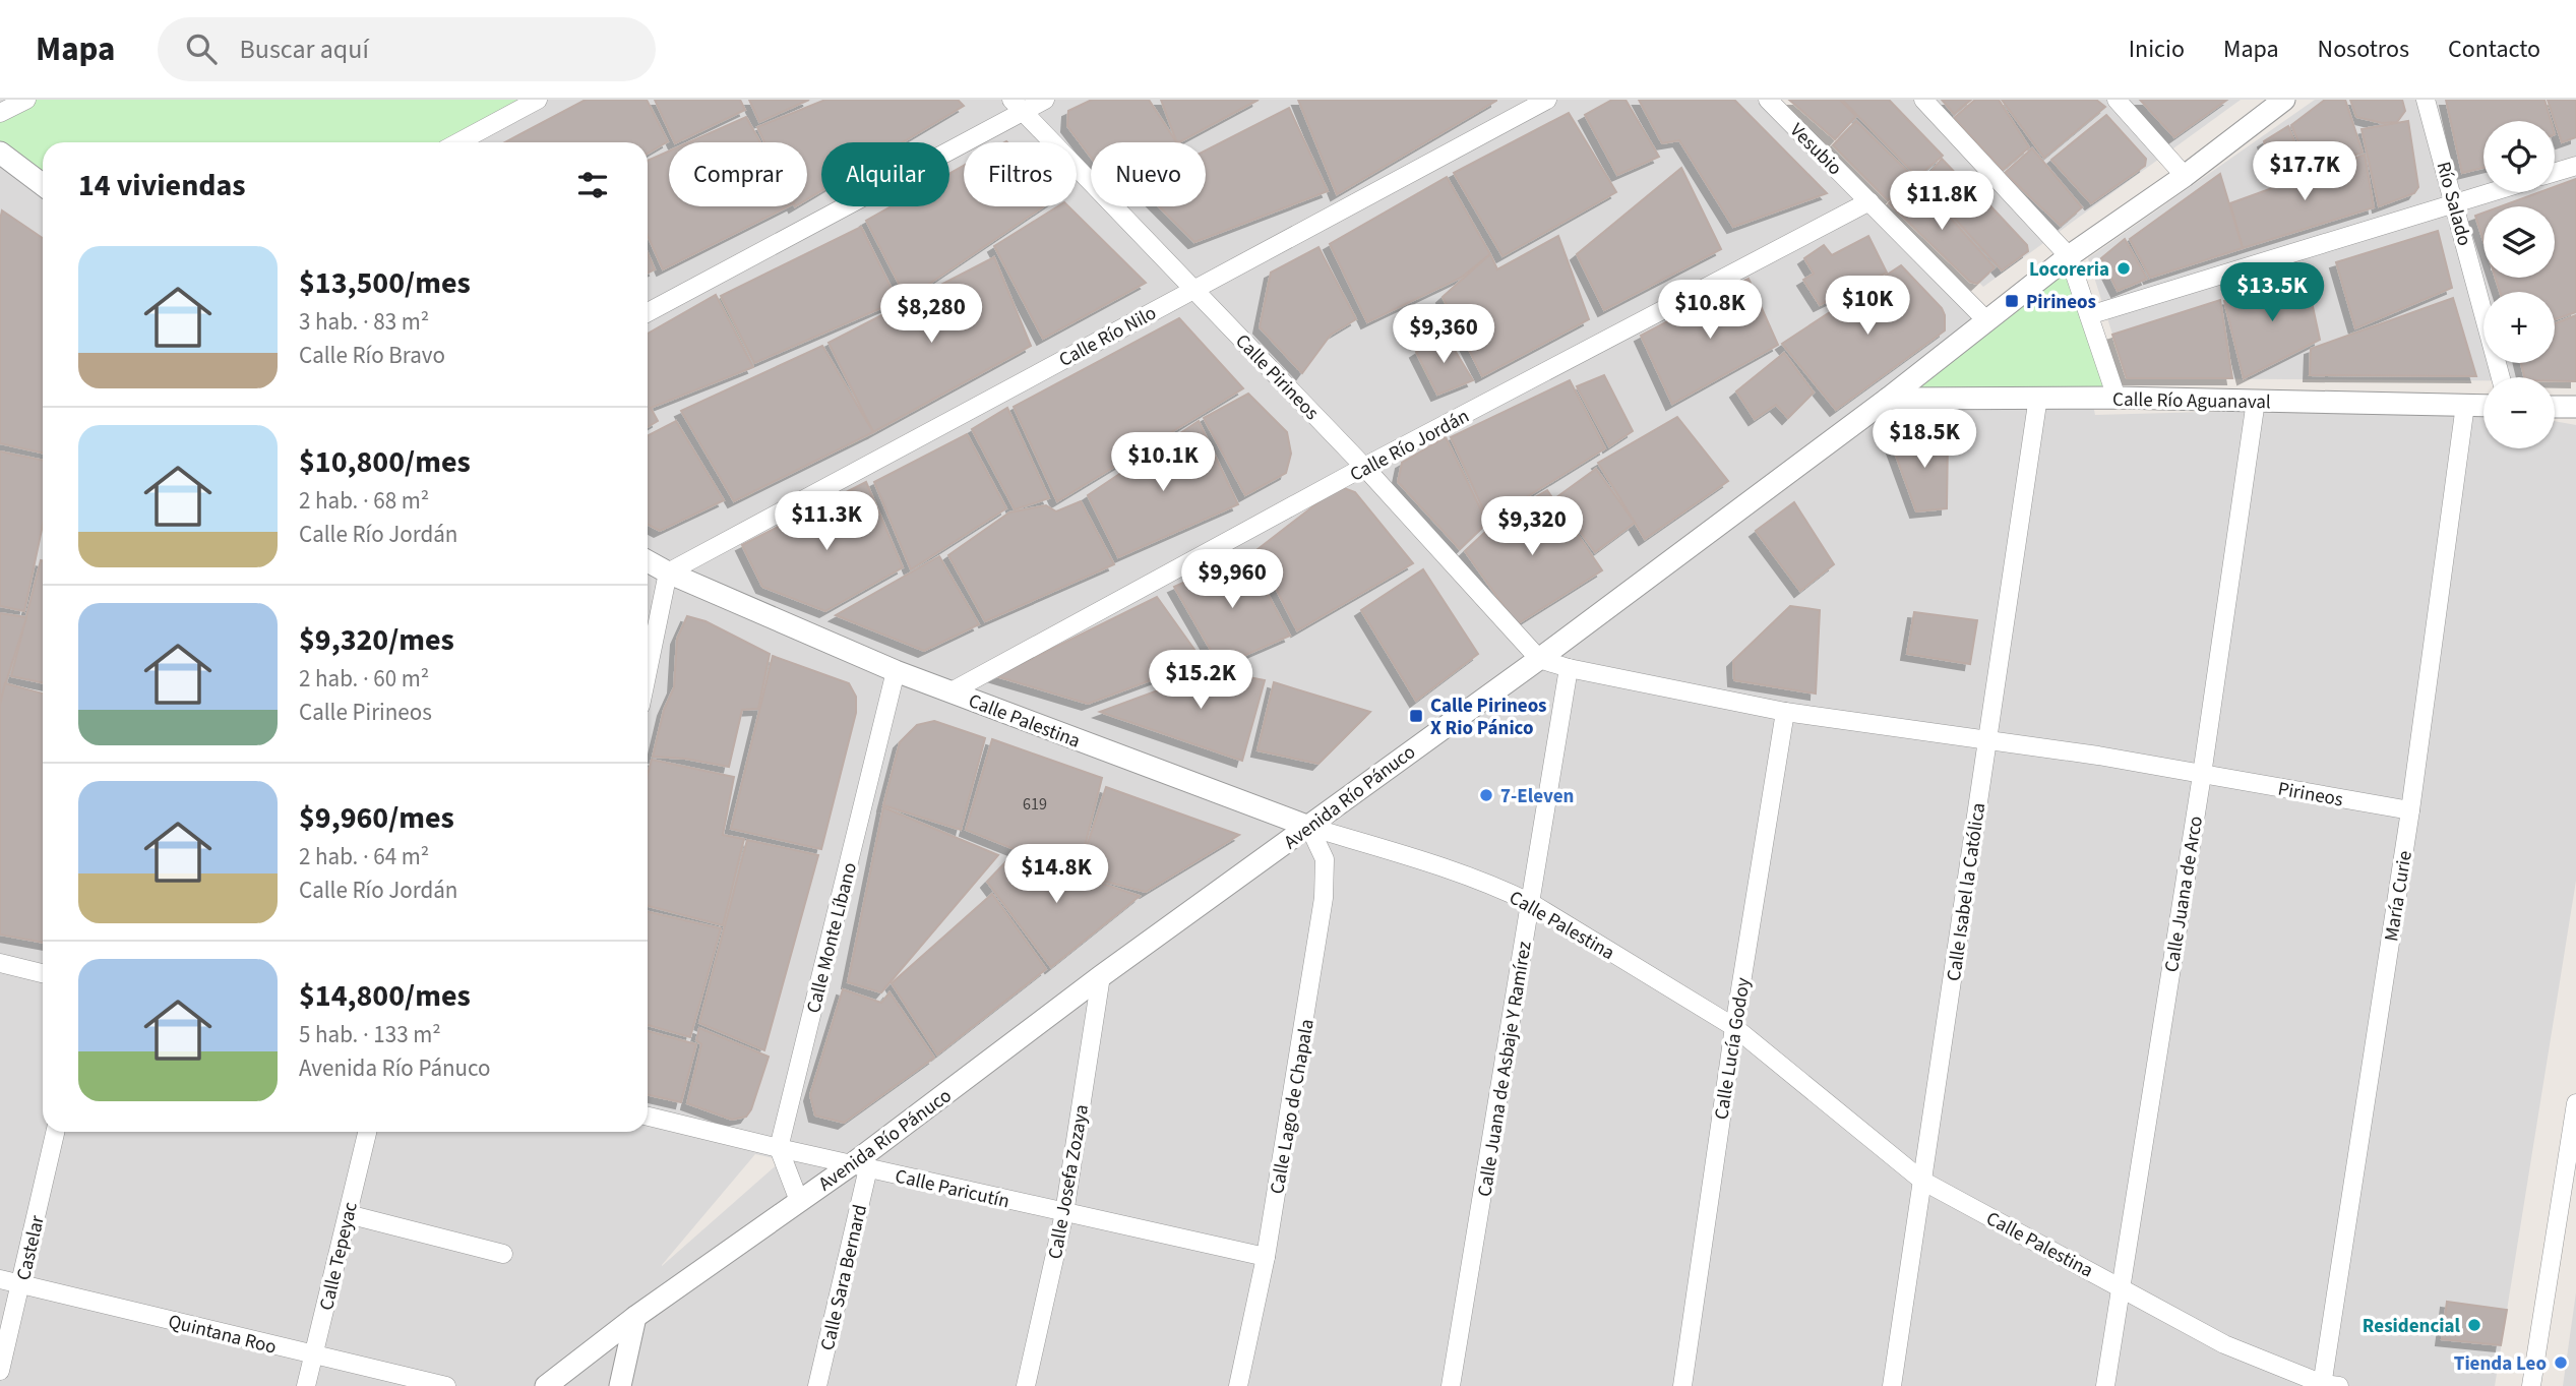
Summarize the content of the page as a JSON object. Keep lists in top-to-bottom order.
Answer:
{
  "streets": {
    "street": [
      "Vesubio",
      "Río Salado",
      "Calle Río Nilo",
      "Calle Pirineos",
      "Calle Río Aguanaval",
      "Calle Río Jordán",
      "Calle Palestina",
      "Pirineos",
      "Avenida Río Pánuco",
      "Calle Isabel la Católica",
      "Calle Juana de Arco",
      "María Curie",
      "Calle Monte Líbano",
      "Calle Lucía Godoy",
      "Calle Juana de Asbaje Y Ramírez",
      "Calle Lago de Chapala",
      "Calle Josefa Zozaya",
      "Calle Paricutín",
      "Castelar",
      "Calle Tepeyac",
      "Calle Sara Bernard",
      "Quintana Roo"
    ]
  },
  "crossings": [
    ["Vesubio", "Calle Río Jordán"],
    ["Vesubio", "Avenida Río Pánuco"],
    ["Calle Río Nilo", "Calle Pirineos"],
    ["Calle Río Nilo", "Calle Palestina"],
    ["Calle Pirineos", "Calle Río Jordán"],
    ["Calle Pirineos", "Pirineos"],
    ["Calle Pirineos", "Avenida Río Pánuco"],
    ["Calle Río Aguanaval", "Avenida Río Pánuco"],
    ["Calle Río Aguanaval", "Calle Isabel la Católica"],
    ["Calle Río Aguanaval", "Calle Juana de Arco"],
    ["Calle Río Aguanaval", "María Curie"],
    ["Calle Río Jordán", "Calle Palestina"],
    ["Calle Palestina", "Avenida Río Pánuco"],
    ["Calle Palestina", "Calle Isabel la Católica"],
    ["Calle Palestina", "Calle Juana de Arco"],
    ["Calle Palestina", "María Curie"],
    ["Calle Palestina", "Calle Monte Líbano"],
    ["Calle Palestina", "Calle Lucía Godoy"],
    ["Calle Palestina", "Calle Juana de Asbaje Y Ramírez"],
    ["Calle Palestina", "Calle Lago de Chapala"],
    ["Pirineos", "Avenida Río Pánuco"],
    ["Pirineos", "Calle Isabel la Católica"],
    ["Pirineos", "Calle Juana de Arco"],
    ["Pirineos", "María Curie"],
    ["Pirineos", "Calle Lucía Godoy"],
    ["Pirineos", "Calle Juana de Asbaje Y Ramírez"],
    ["Avenida Río Pánuco", "Calle Lago de Chapala"],
    ["Avenida Río Pánuco", "Calle Josefa Zozaya"],
    ["Avenida Río Pánuco", "Calle Paricutín"],
    ["Avenida Río Pánuco", "Calle Sara Bernard"],
    ["Calle Monte Líbano", "Calle Paricutín"],
    ["Calle Lago de Chapala", "Calle Paricutín"],
    ["Calle Josefa Zozaya", "Calle Paricutín"],
    ["Calle Paricutín", "Calle Sara Bernard"],
    ["Castelar", "Quintana Roo"],
    ["Calle Tepeyac", "Quintana Roo"]
  ],
  "places": {
    "other": [
      "Locoreria",
      "7-Eleven",
      "Residencial",
      "Tienda Leo"
    ],
    "transit": ["Pirineos", "Calle Pirineos X Rio Pánico"]
  },
  "house_numbers": ["619"],
  "page": {
    "header": "Mapa",
    "search": "Buscar aquí",
    "nav": [
      "Inicio",
      "Mapa",
      "Nosotros",
      "Contacto"
    ],
    "map_buttons": ["+", "−"],
    "price": [
      "$17.7K",
      "$11.8K",
      "$13.5K",
      "$10K",
      "$10.8K",
      "$8,280",
      "$9,360",
      "$18.5K",
      "$10.1K",
      "$11.3K",
      "$9,320",
      "$9,960",
      "$15.2K",
      "$14.8K"
    ],
    "chip": [
      "Comprar",
      "Alquilar",
      "Filtros",
      "Nuevo"
    ],
    "heading": "14 viviendas",
    "list": [
      {
        "name": "$13,500/mes",
        "note": "3 hab. · 83 m² · Calle Río Bravo"
      },
      {
        "name": "$10,800/mes",
        "note": "2 hab. · 68 m² · Calle Río Jordán"
      },
      {
        "name": "$9,320/mes",
        "note": "2 hab. · 60 m² · Calle Pirineos"
      },
      {
        "name": "$9,960/mes",
        "note": "2 hab. · 64 m² · Calle Río Jordán"
      },
      {
        "name": "$14,800/mes",
        "note": "5 hab. · 133 m² · Avenida Río Pánuco"
      }
    ]
  }
}
